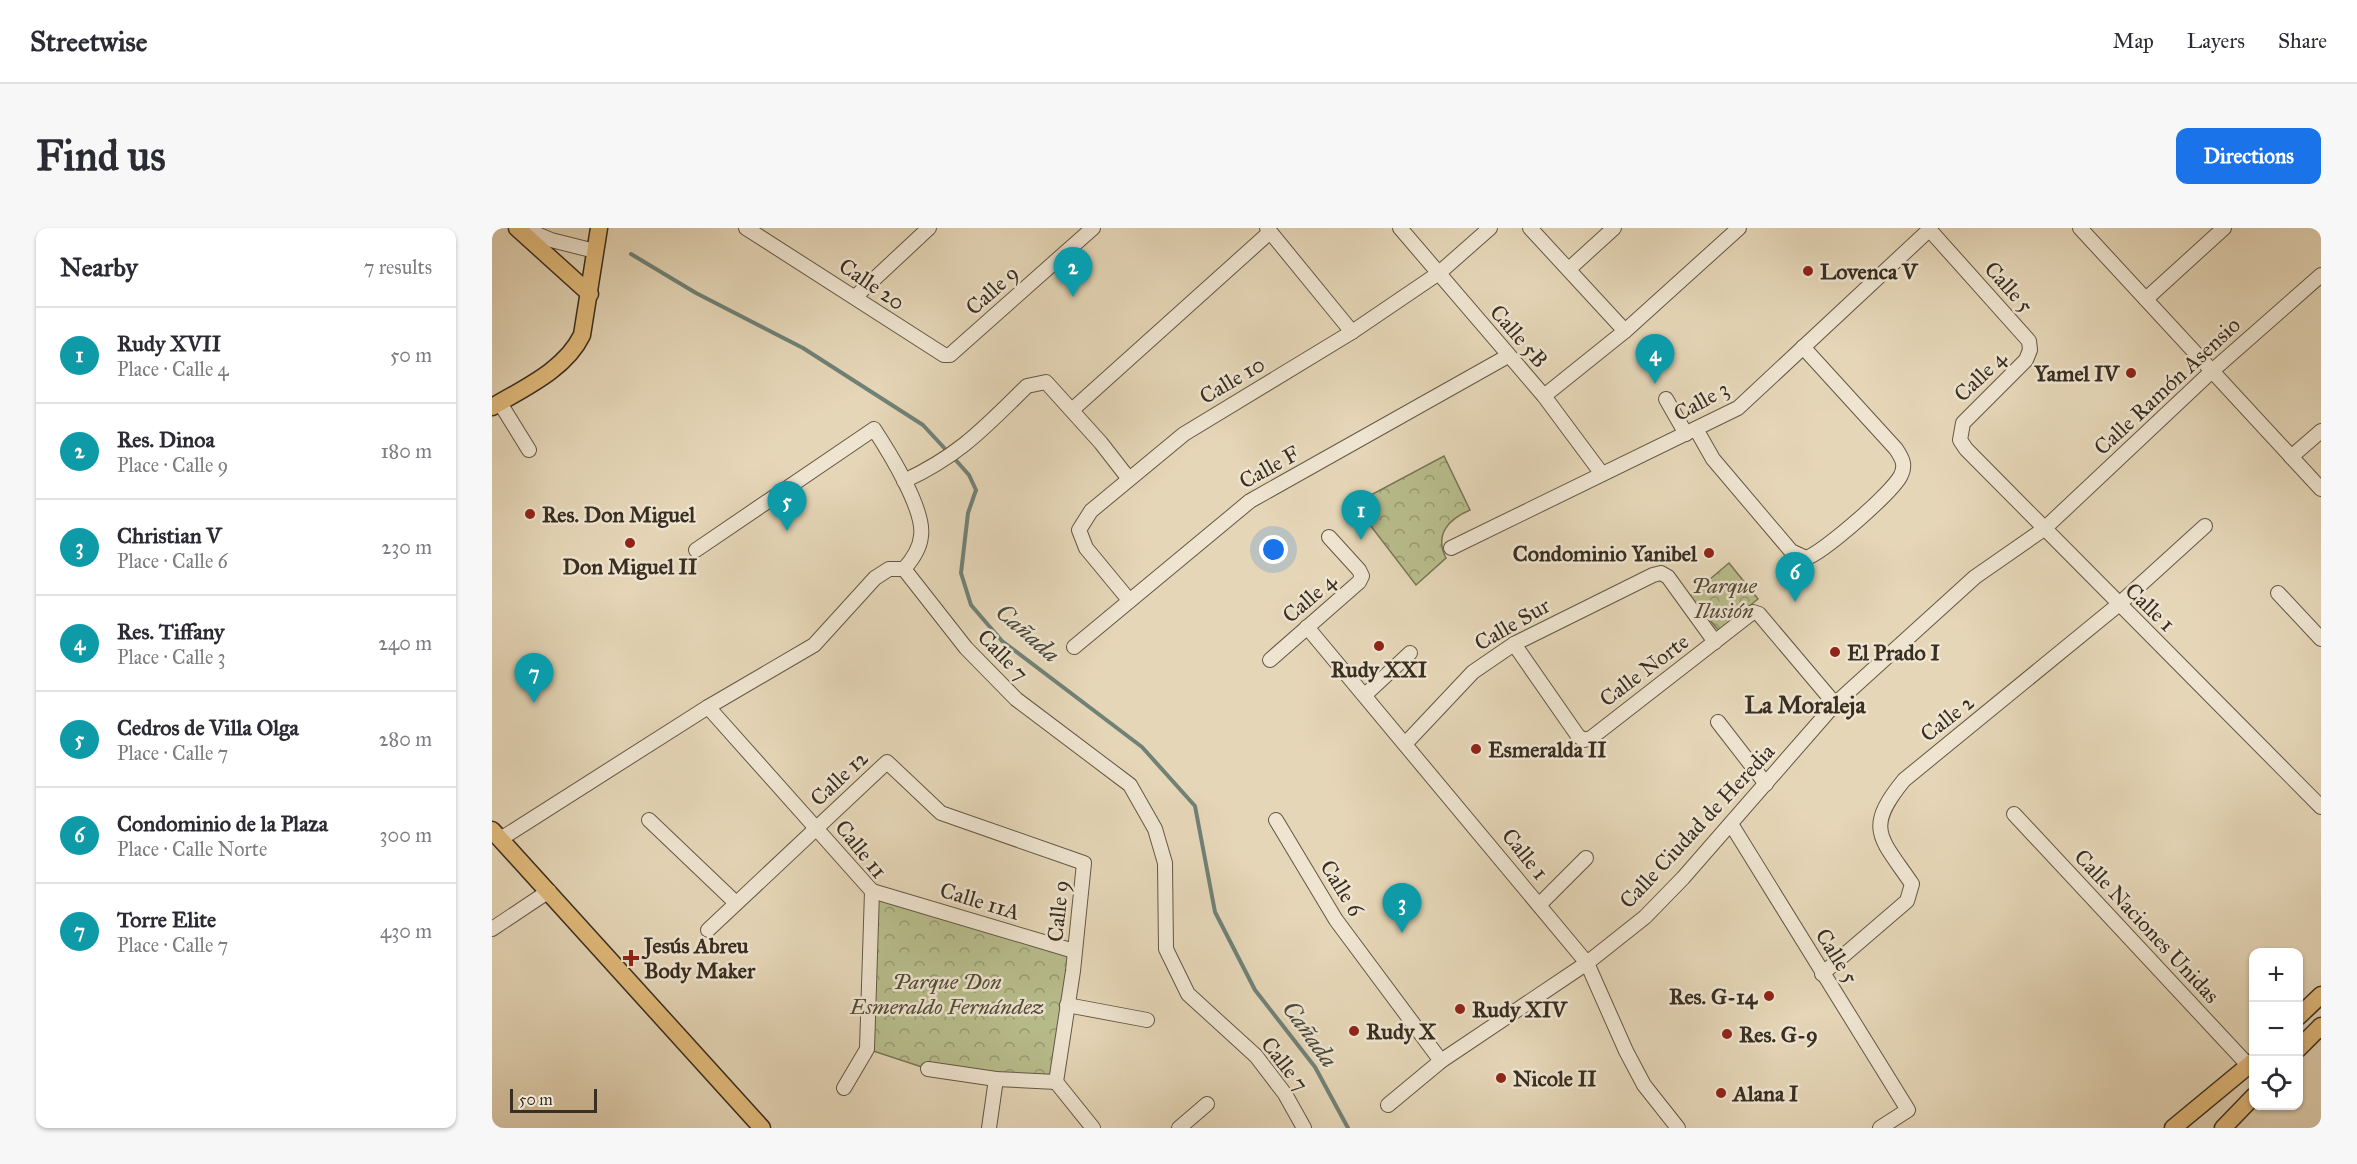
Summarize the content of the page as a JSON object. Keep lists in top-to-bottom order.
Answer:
{
  "streets": {
    "street": [
      "Calle 20",
      "Calle 5",
      "Calle 9",
      "Calle 5B",
      "Calle 4",
      "Calle 10",
      "Calle Ramón Asensio",
      "Calle 3",
      "Calle F",
      "Calle 1",
      "Calle Sur",
      "Calle 7",
      "Calle Norte",
      "Calle 2",
      "Calle 12",
      "Calle Ciudad de Heredia",
      "Calle 11",
      "Calle 6",
      "Calle 11A",
      "Calle Naciones Unidas"
    ]
  },
  "crossings": [
    ["Calle 20", "Calle 9"],
    ["Calle 5", "Calle 4"],
    ["Calle 5", "Calle 3"],
    ["Calle 5", "Calle 2"],
    ["Calle 5", "Calle Ciudad de Heredia"],
    ["Calle 9", "Calle 12"],
    ["Calle 9", "Calle 11A"],
    ["Calle 5B", "Calle 10"],
    ["Calle 5B", "Calle 3"],
    ["Calle 5B", "Calle F"],
    ["Calle 4", "Calle 1"],
    ["Calle 10", "Calle F"],
    ["Calle Ramón Asensio", "Calle 1"],
    ["Calle Ramón Asensio", "Calle Ciudad de Heredia"],
    ["Calle 1", "Calle Sur"],
    ["Calle 1", "Calle 2"],
    ["Calle 1", "Calle Ciudad de Heredia"],
    ["Calle Sur", "Calle Norte"],
    ["Calle Norte", "Calle Ciudad de Heredia"],
    ["Calle 12", "Calle 11"],
    ["Calle Ciudad de Heredia", "Calle 6"],
    ["Calle 11", "Calle 11A"]
  ],
  "districts": ["La Moraleja"],
  "water": ["Cañada"],
  "parks": ["Parque Ilusión", "Parque Don Esmeraldo Fernández"],
  "places": {
    "other": [
      "Lovenca V",
      "Yamel IV",
      "Res. Don Miguel",
      "Don Miguel II",
      "Condominio Yanibel",
      "Rudy XXI",
      "El Prado I",
      "Esmeralda II",
      "Res. G-14",
      "Rudy XIV",
      "Rudy X",
      "Res. G-9",
      "Nicole II",
      "Alana I"
    ],
    "health": ["Jesús Abreu Body Maker"]
  },
  "scale_bar": "50 m",
  "page": {
    "header": "Streetwise",
    "nav": ["Map", "Layers", "Share"],
    "buttons": "Directions",
    "title": "Find us",
    "heading": ["Nearby", "7 results"],
    "pins": [
      "2",
      "4",
      "5",
      "1",
      "6",
      "7",
      "3"
    ],
    "list": [
      {
        "mark": "1",
        "name": "Rudy XVII",
        "note": "Place · Calle 4",
        "value": "50 m"
      },
      {
        "mark": "2",
        "name": "Res. Dinoa",
        "note": "Place · Calle 9",
        "value": "180 m"
      },
      {
        "mark": "3",
        "name": "Christian V",
        "note": "Place · Calle 6",
        "value": "230 m"
      },
      {
        "mark": "4",
        "name": "Res. Tiffany",
        "note": "Place · Calle 3",
        "value": "240 m"
      },
      {
        "mark": "5",
        "name": "Cedros de Villa Olga",
        "note": "Place · Calle 7",
        "value": "280 m"
      },
      {
        "mark": "6",
        "name": "Condominio de la Plaza",
        "note": "Place · Calle Norte",
        "value": "300 m"
      },
      {
        "mark": "7",
        "name": "Torre Elite",
        "note": "Place · Calle 7",
        "value": "430 m"
      }
    ],
    "map_buttons": ["+", "−"],
    "scale": "50 m"
  }
}
